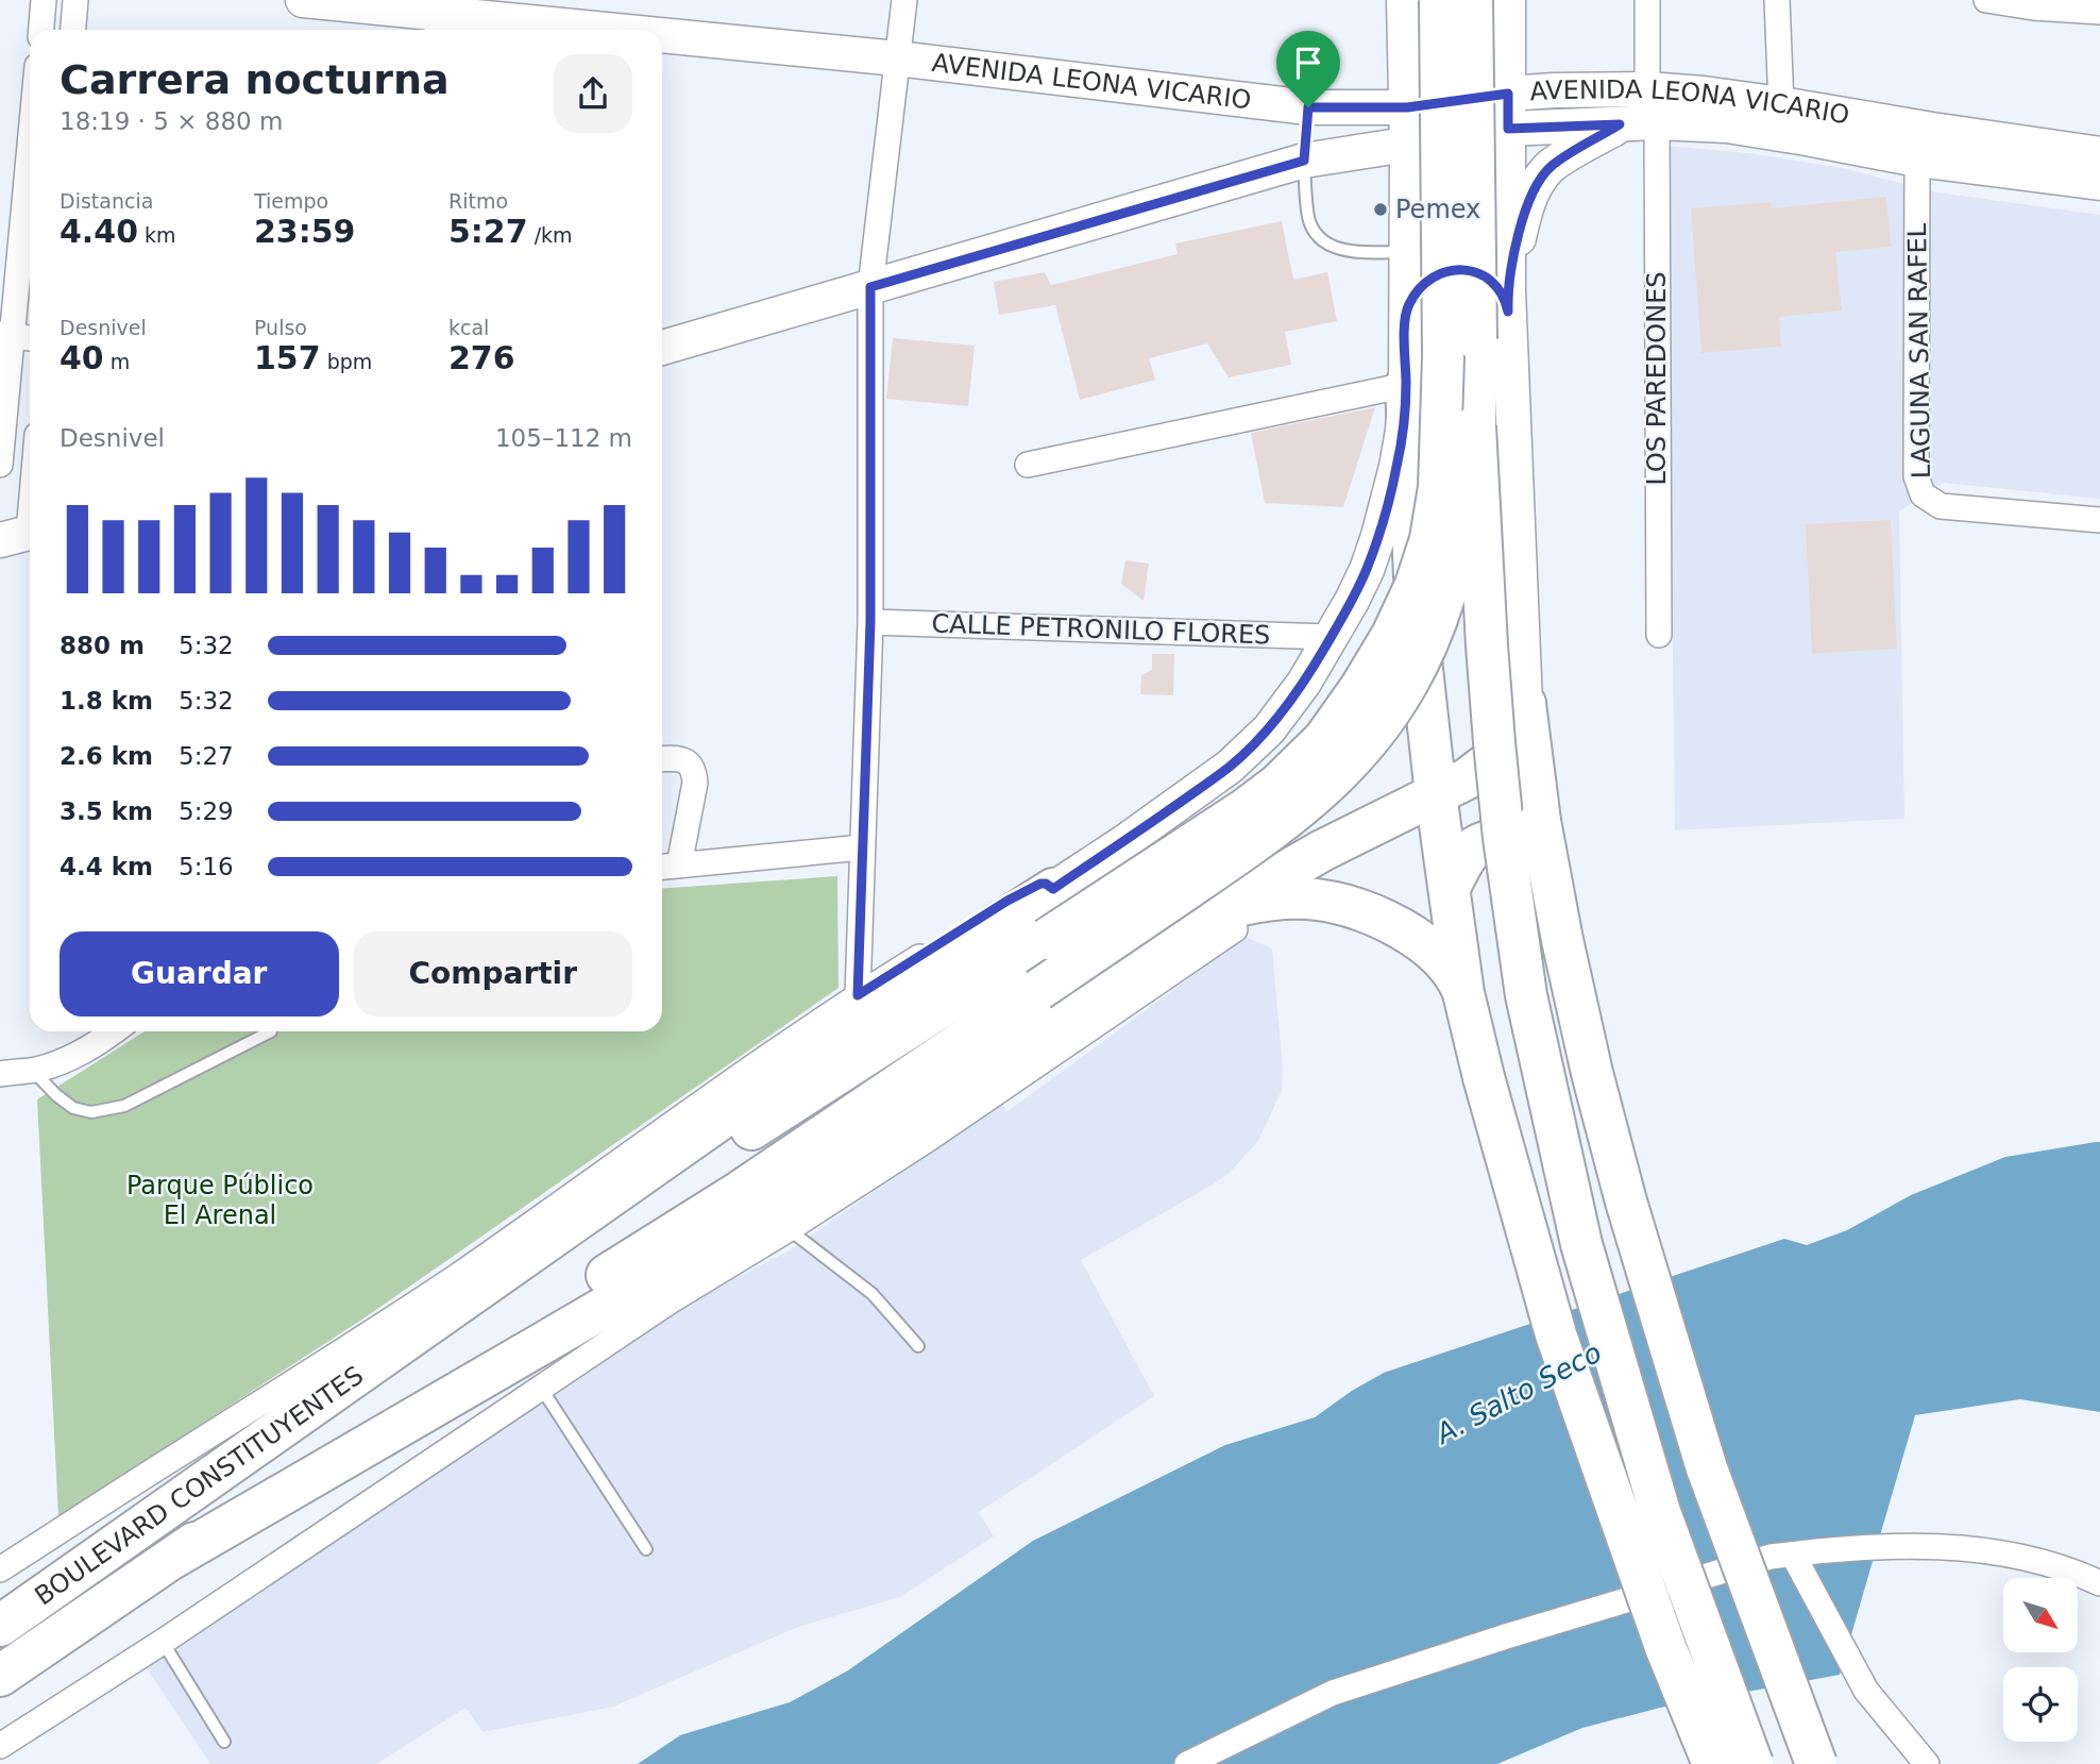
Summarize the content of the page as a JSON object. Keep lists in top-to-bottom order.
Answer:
{
  "streets": {
    "highway": ["BOULEVARD CONSTITUYENTES"],
    "street": [
      "AVENIDA LEONA VICARIO",
      "LAGUNA SAN RAFEL",
      "LOS PAREDONES",
      "CALLE PETRONILO FLORES"
    ]
  },
  "crossings": [
    ["AVENIDA LEONA VICARIO", "LAGUNA SAN RAFEL"],
    ["AVENIDA LEONA VICARIO", "LOS PAREDONES"]
  ],
  "water": ["A. Salto Seco"],
  "parks": ["Parque Público El Arenal"],
  "places": ["Pemex"],
  "north": "bottom right",
  "page": {
    "heading": ["Carrera nocturna", "18:19 · 5 × 880 m"],
    "stats": [
      ["Distancia", "4.40 km"],
      ["Tiempo", "23:59"],
      ["Ritmo", "5:27 /km"],
      ["Desnivel", "40 m"],
      ["Pulso", "157 bpm"],
      ["kcal", "276"]
    ],
    "chart": ["Desnivel", "105–112 m"],
    "list": [
      {
        "name": "880 m",
        "note": "5:32"
      },
      {
        "name": "1.8 km",
        "note": "5:32"
      },
      {
        "name": "2.6 km",
        "note": "5:27"
      },
      {
        "name": "3.5 km",
        "note": "5:29"
      },
      {
        "name": "4.4 km",
        "note": "5:16"
      }
    ],
    "buttons": ["Guardar", "Compartir"]
  }
}
